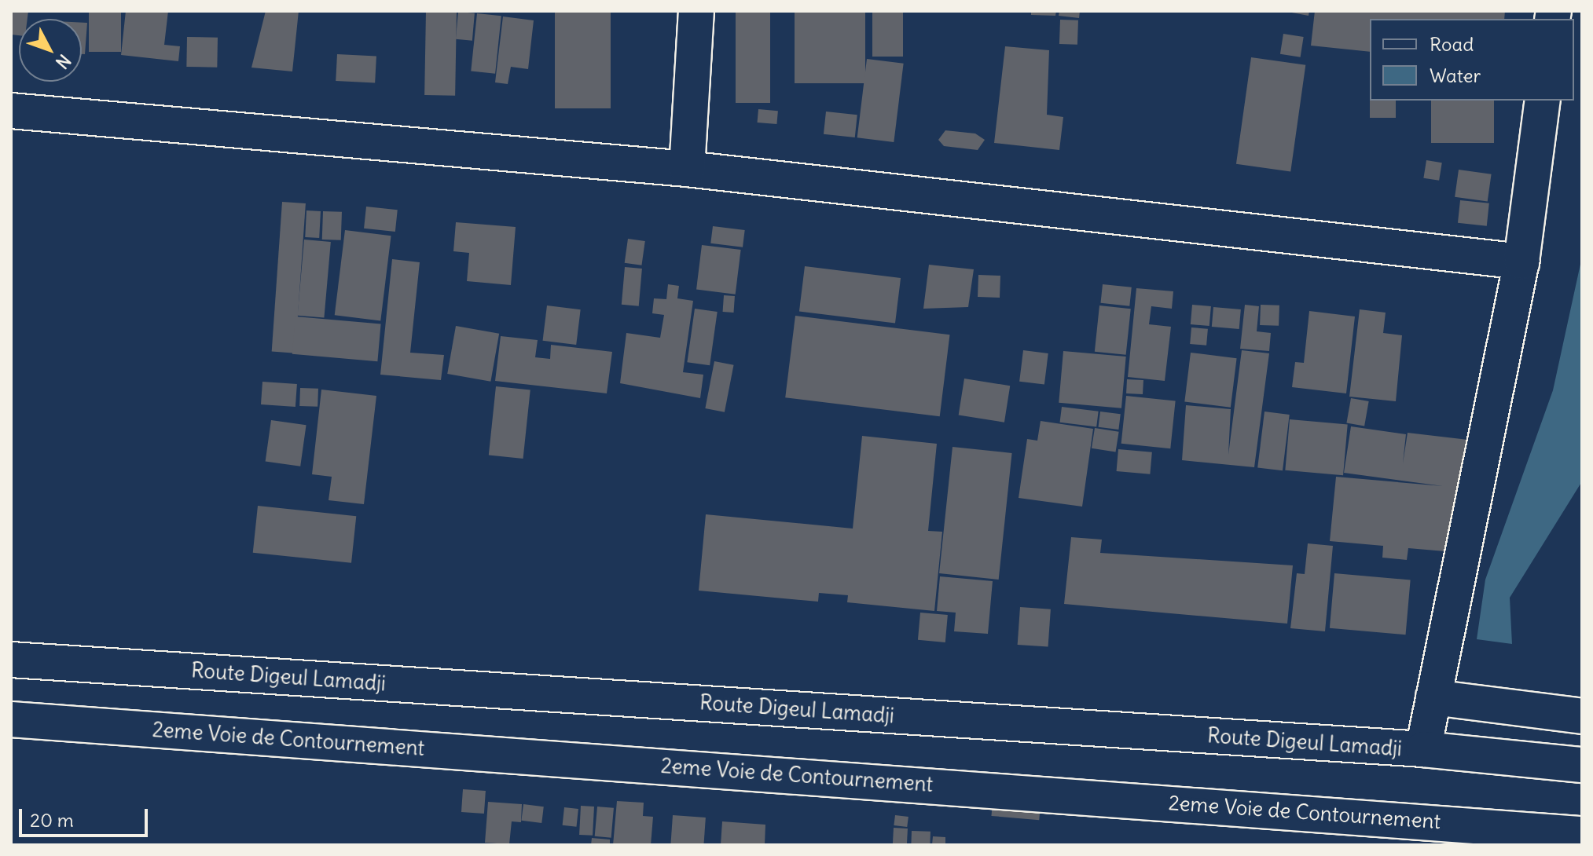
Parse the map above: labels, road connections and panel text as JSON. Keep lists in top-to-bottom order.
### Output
{
  "streets": {
    "main road": ["Route Digeul Lamadji", "2eme Voie de Contournement"]
  },
  "legend": ["Road", "Water"],
  "scale_bar": "20 m",
  "north": "bottom right"
}
